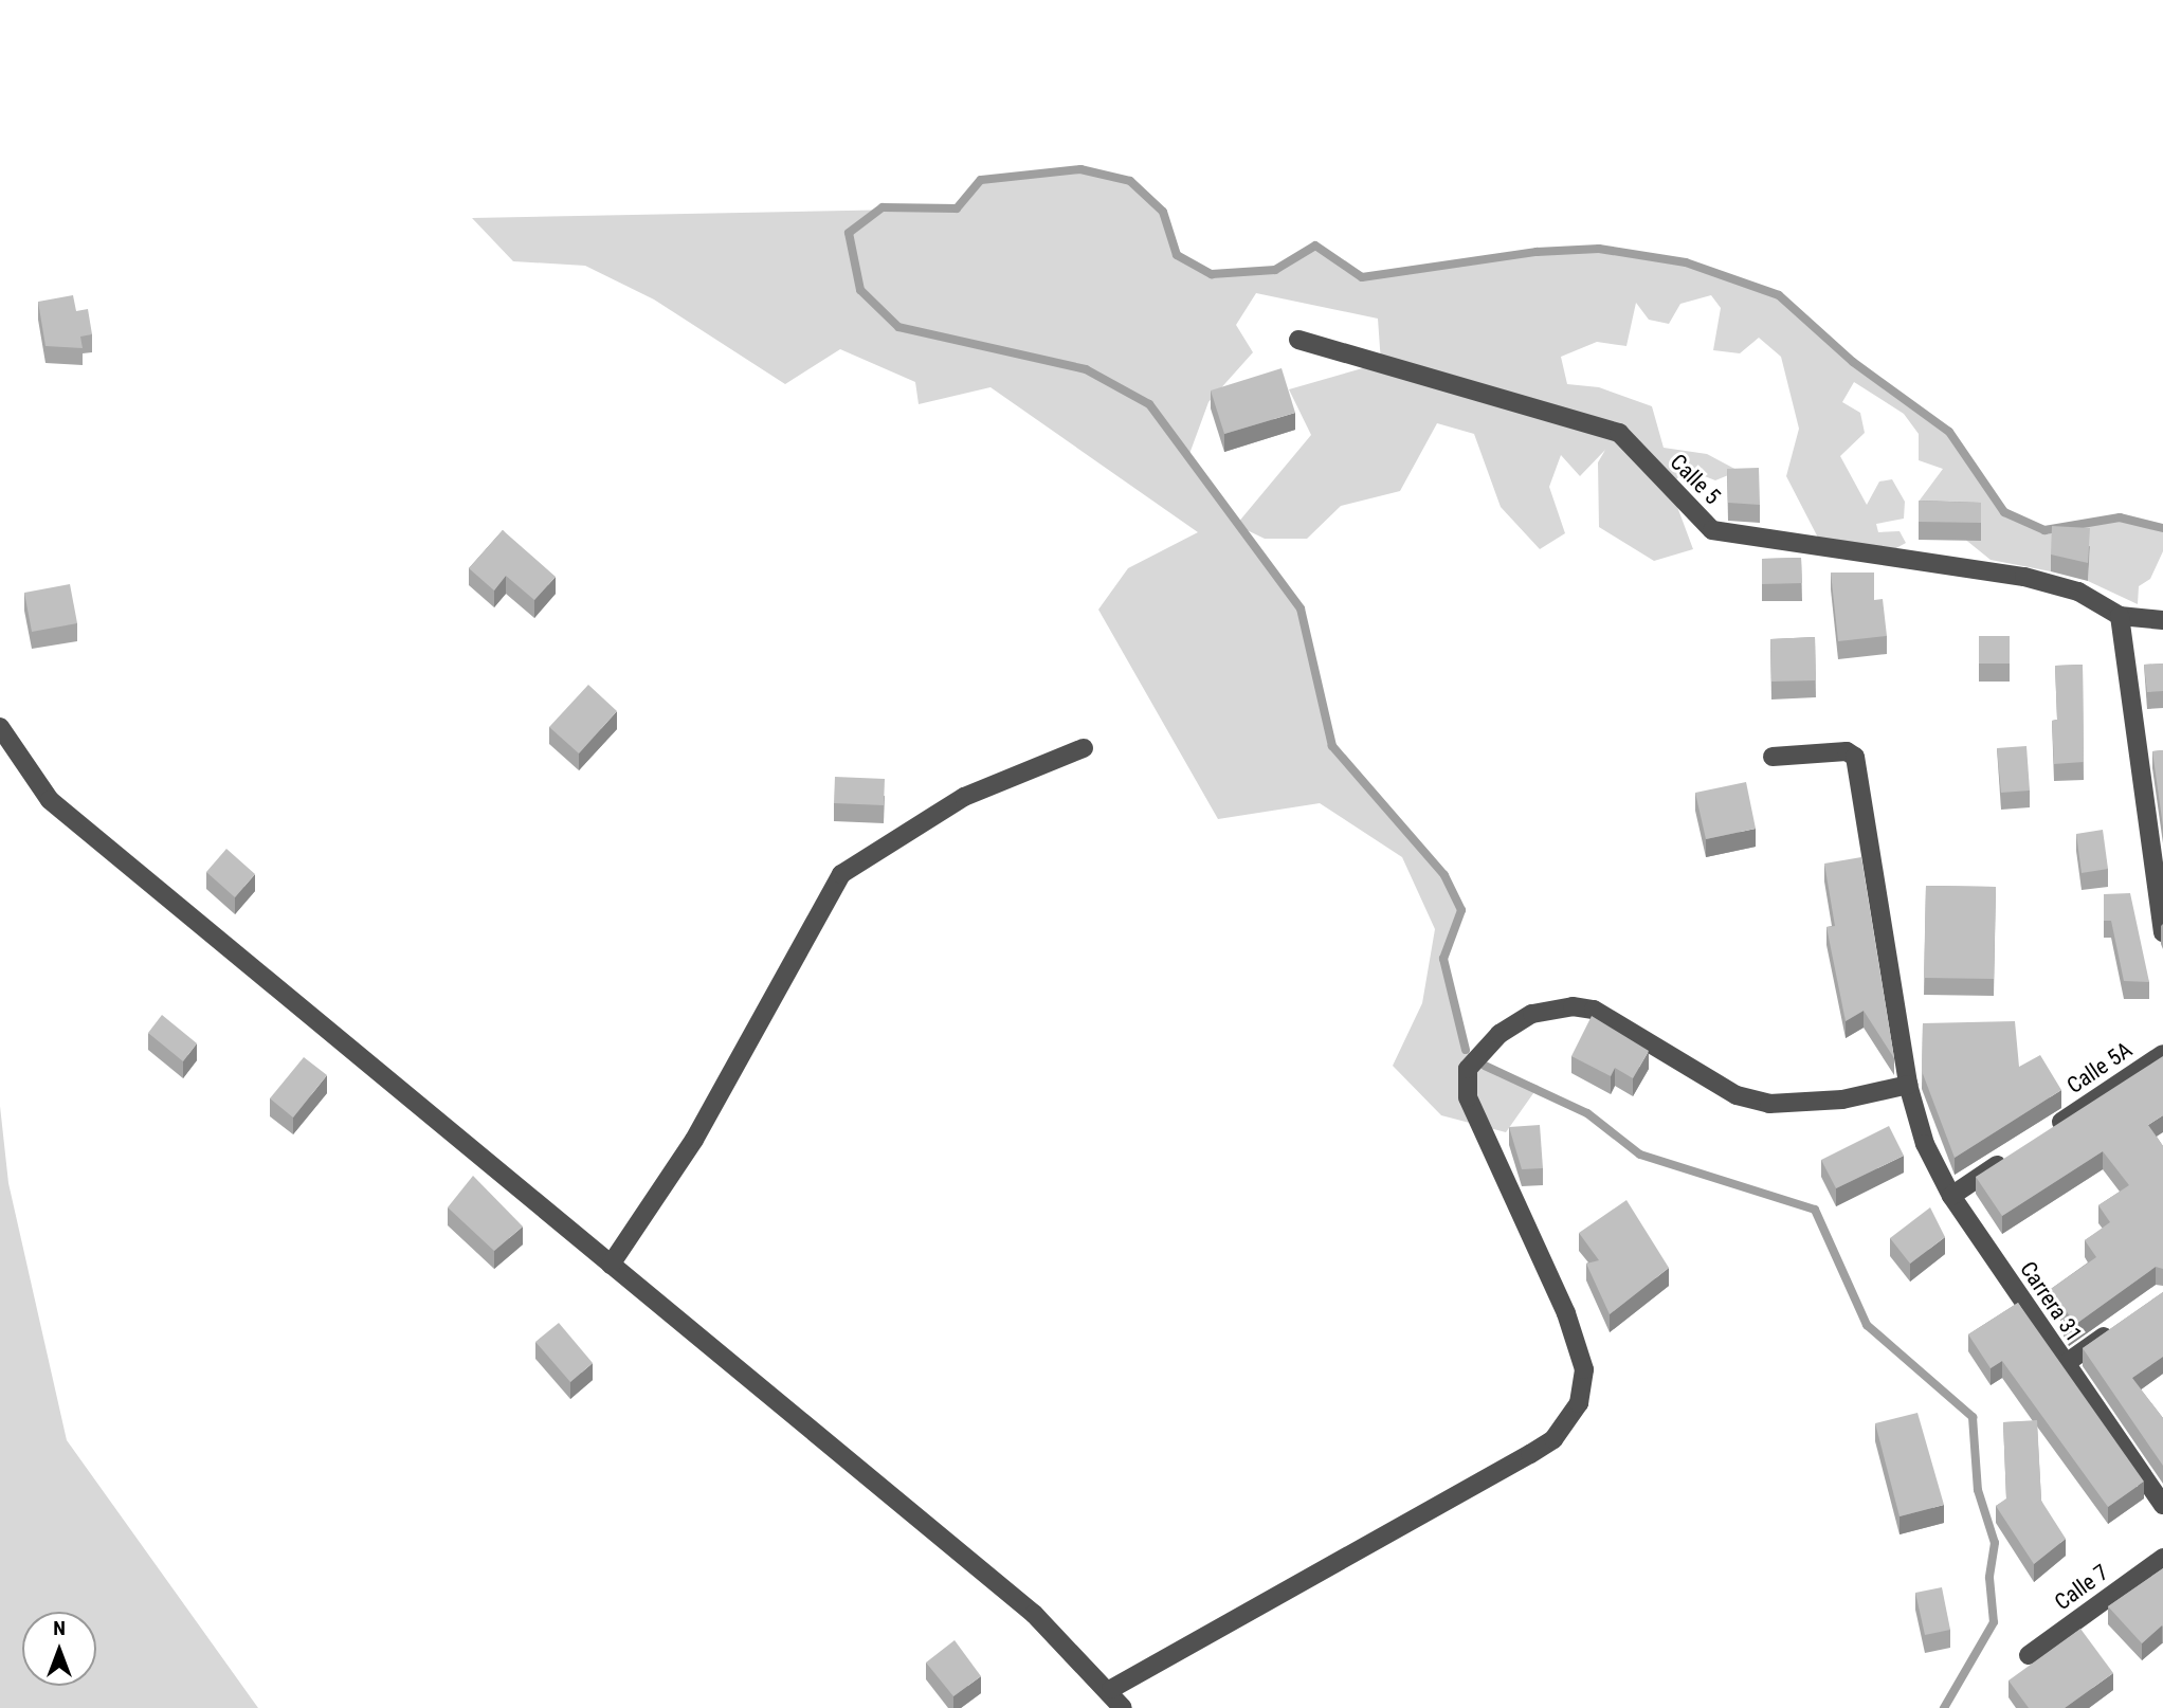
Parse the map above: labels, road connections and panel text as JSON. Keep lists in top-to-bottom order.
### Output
{
  "streets": {
    "street": [
      "Calle 5",
      "Calle 5A",
      "Carrera 31",
      "Calle 7"
    ]
  },
  "north": "top"
}
